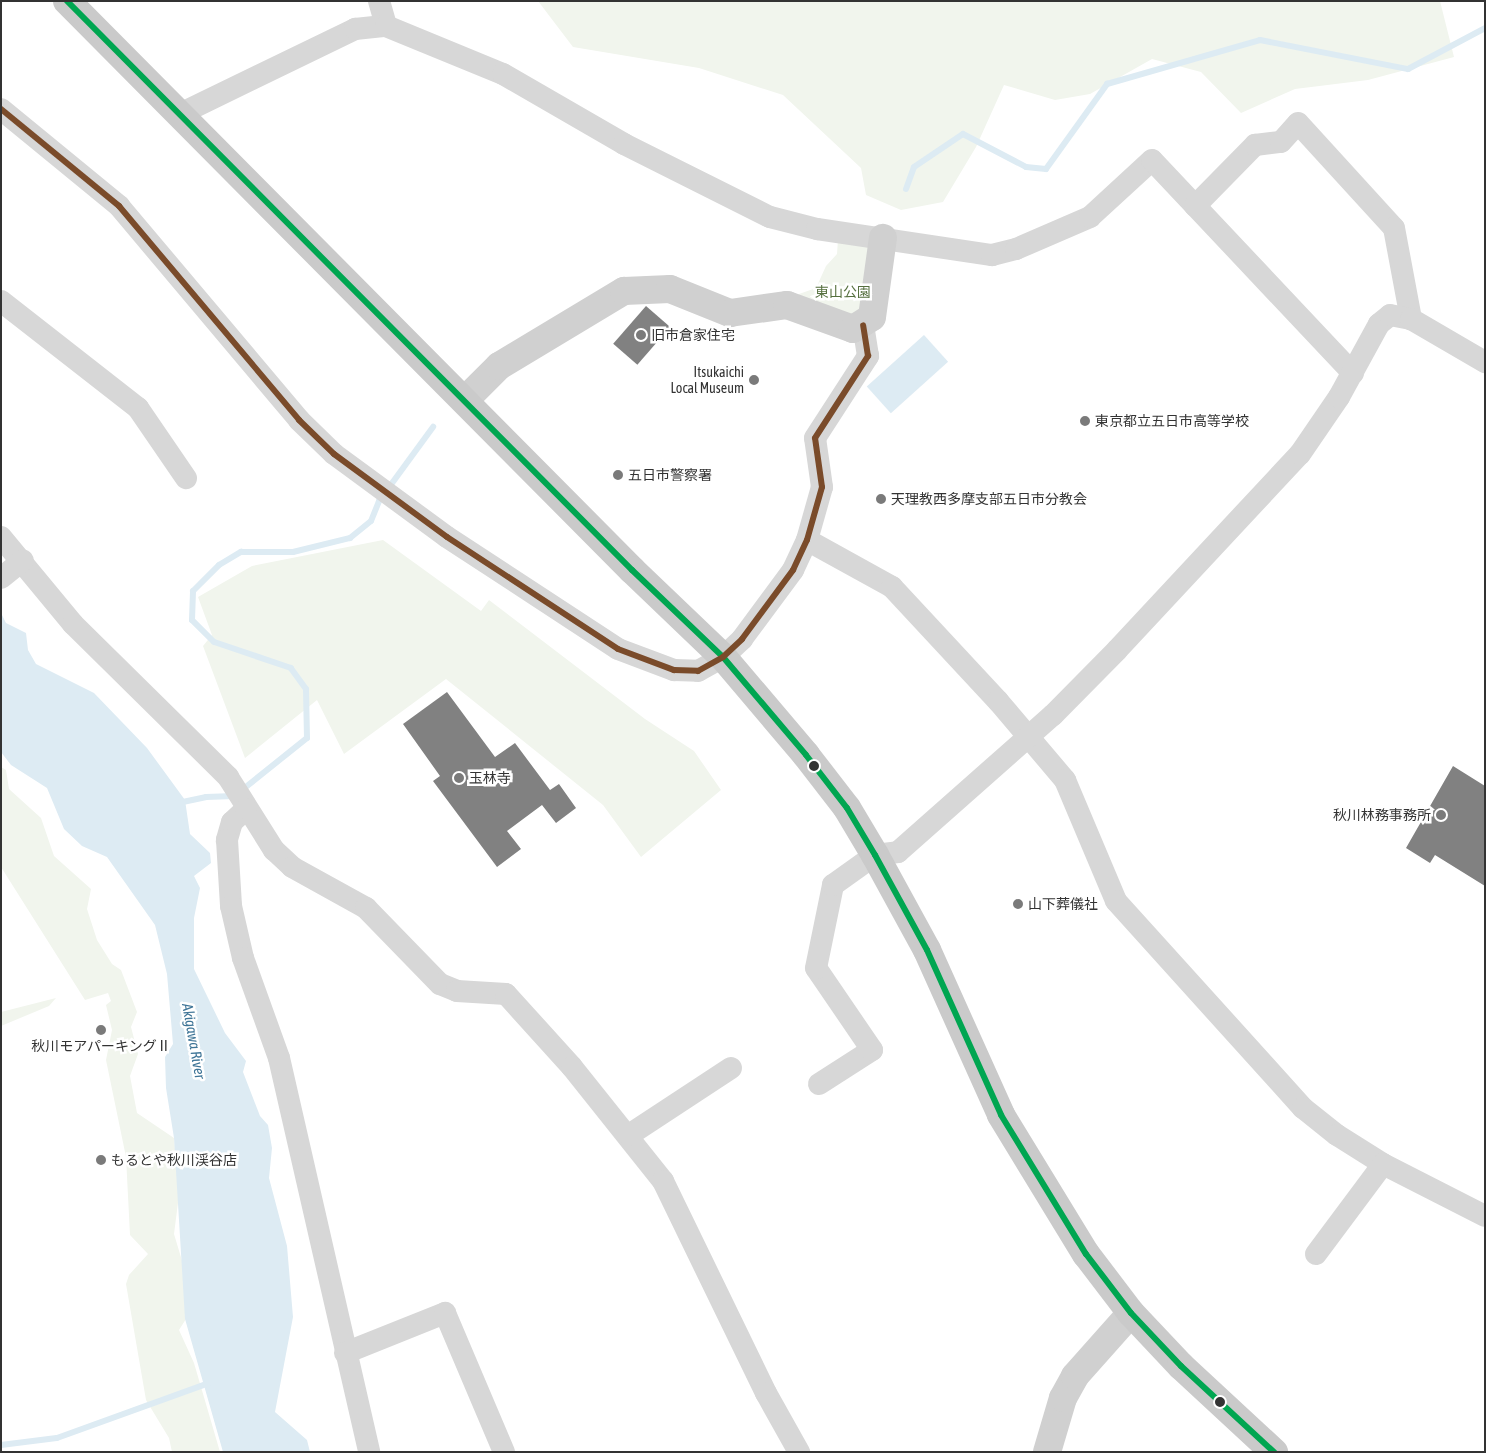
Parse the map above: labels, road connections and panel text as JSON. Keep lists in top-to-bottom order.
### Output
{
  "water": ["Akigawa River"],
  "parks": ["東山公園"],
  "places": [
    "旧市倉家住宅",
    "Itsukaichi Local Museum",
    "東京都立五日市高等学校",
    "五日市警察署",
    "天理教西多摩支部五日市分教会",
    "玉林寺",
    "秋川林務事務所",
    "山下葬儀社",
    "秋川モアパーキングⅡ",
    "もるとや秋川渓谷店"
  ]
}
